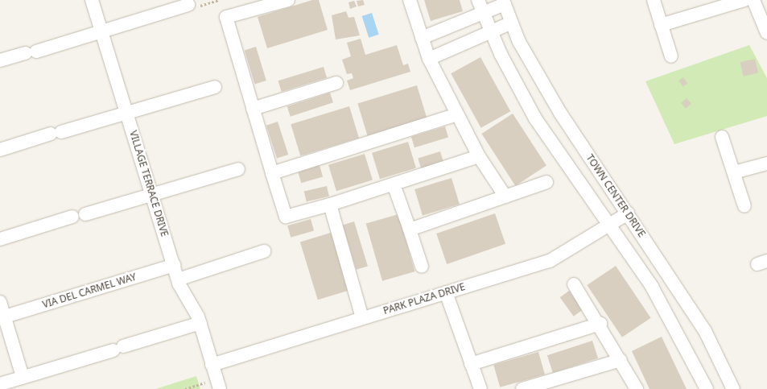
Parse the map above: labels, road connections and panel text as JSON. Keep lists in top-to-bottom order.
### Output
{
  "streets": {
    "street": [
      "VILLAGE TERRACE DRIVE",
      "TOWN CENTER DRIVE",
      "VIA DEL CARMEL WAY",
      "PARK PLAZA DRIVE"
    ]
  },
  "crossings": [
    ["VILLAGE TERRACE DRIVE", "VIA DEL CARMEL WAY"],
    ["VILLAGE TERRACE DRIVE", "PARK PLAZA DRIVE"],
    ["TOWN CENTER DRIVE", "PARK PLAZA DRIVE"]
  ]
}
